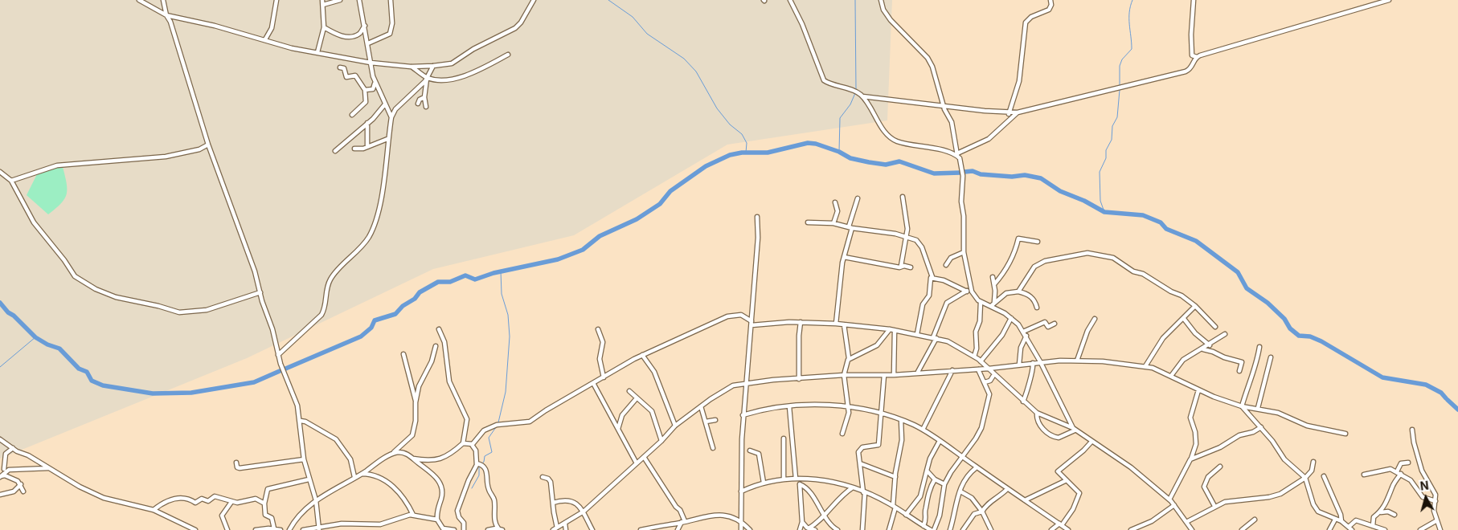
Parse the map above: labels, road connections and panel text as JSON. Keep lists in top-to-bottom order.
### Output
{
  "north": "top"
}
